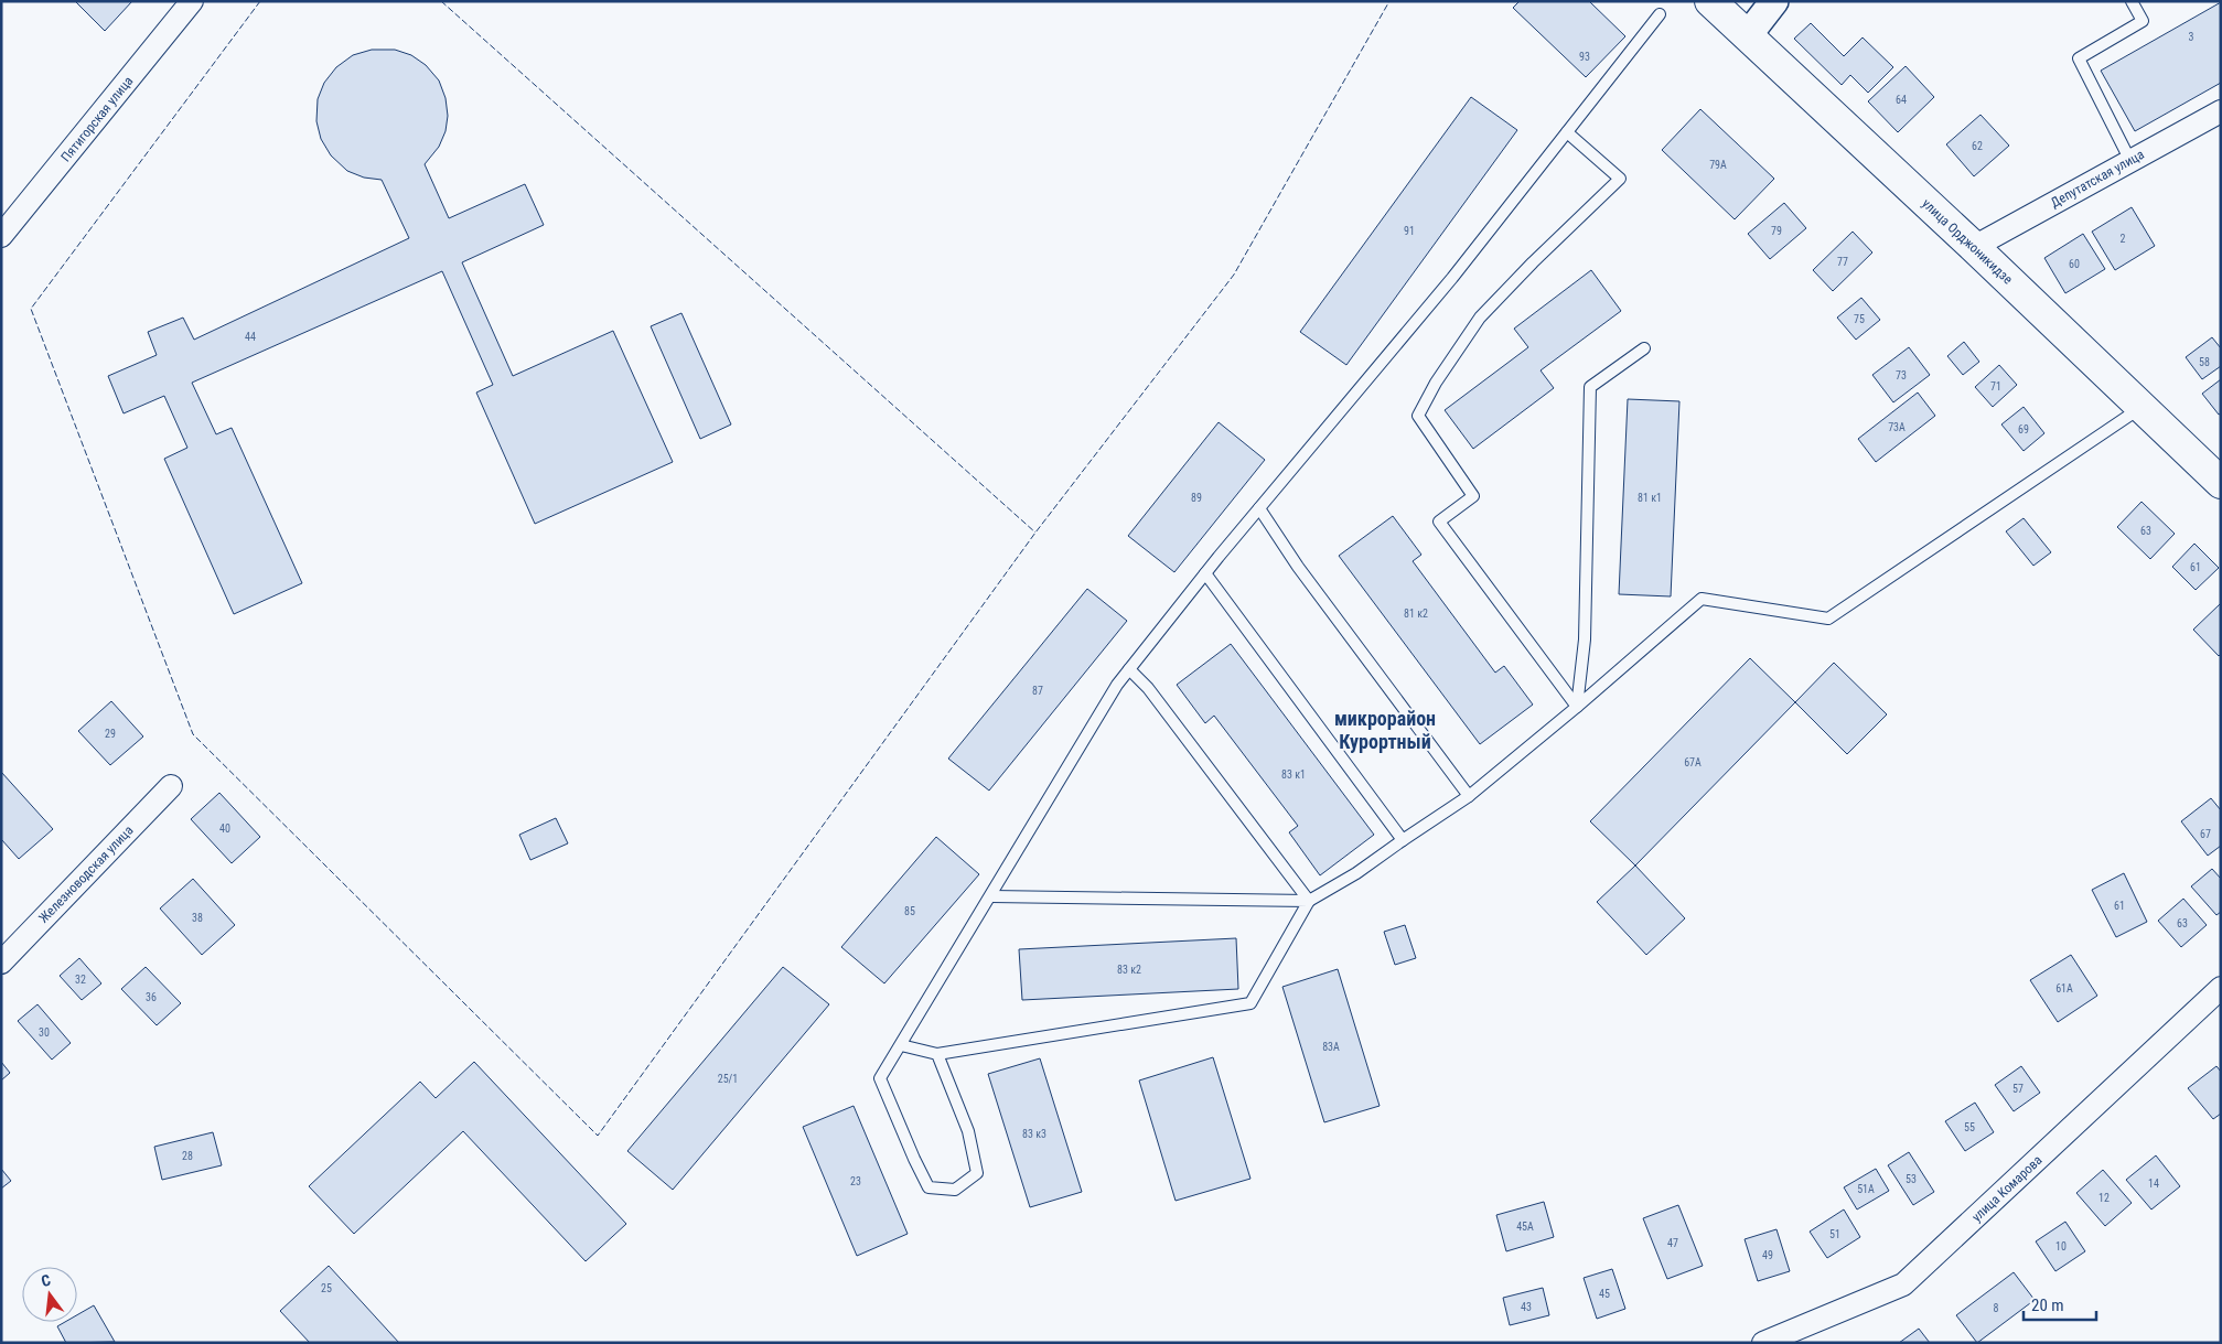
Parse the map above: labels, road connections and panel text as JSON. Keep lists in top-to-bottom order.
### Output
{
  "streets": {
    "main road": ["улица Орджоникидзе"],
    "street": [
      "Пятигорская улица",
      "Депутатская улица",
      "Железноводская улица",
      "улица Комарова"
    ]
  },
  "crossings": [
    ["Депутатская улица", "улица Орджоникидзе"]
  ],
  "districts": ["микрорайон Курортный"],
  "house_numbers": [
    "3",
    "93",
    "64",
    "62",
    "79А",
    "91",
    "79",
    "2",
    "77",
    "60",
    "75",
    "44",
    "58",
    "73",
    "71",
    "73А",
    "69",
    "89",
    "81 к1",
    "63",
    "61",
    "81 к2",
    "87",
    "29",
    "67А",
    "83 к1",
    "40",
    "67",
    "61",
    "85",
    "38",
    "63",
    "83 к2",
    "32",
    "61А",
    "36",
    "30",
    "83А",
    "25/1",
    "57",
    "55",
    "83 к3",
    "28",
    "53",
    "23",
    "14",
    "51А",
    "12",
    "45А",
    "51",
    "47",
    "10",
    "49",
    "25",
    "45",
    "43",
    "8"
  ],
  "scale_bar": "20 m",
  "north": "top"
}
